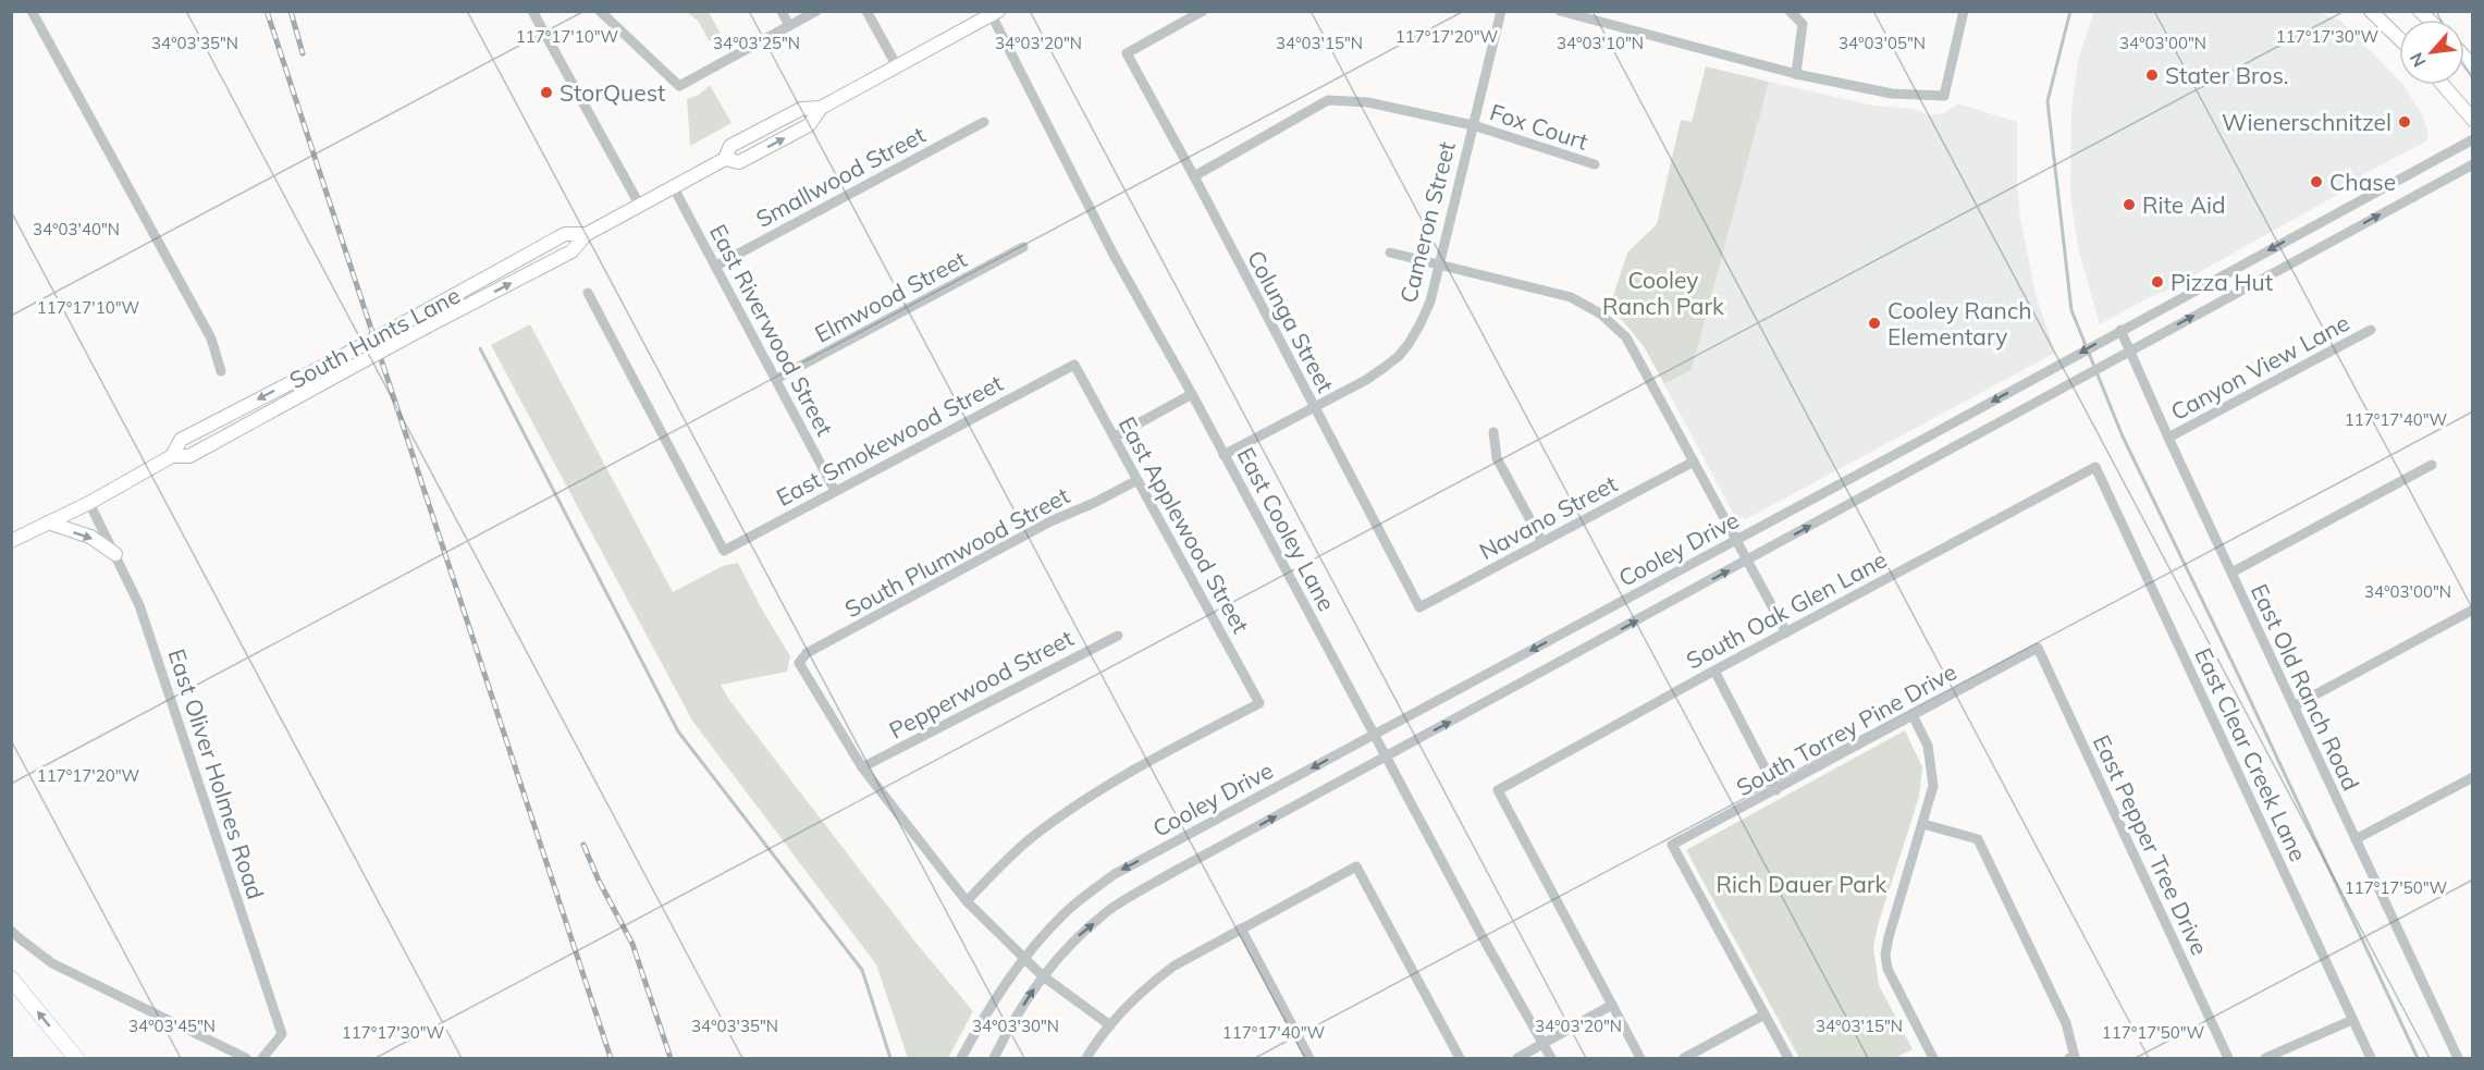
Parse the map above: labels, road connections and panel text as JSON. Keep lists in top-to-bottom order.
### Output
{
  "streets": {
    "main road": ["South Hunts Lane"],
    "street": [
      "Fox Court",
      "Smallwood Street",
      "Cameron Street",
      "Elmwood Street",
      "Colunga Street",
      "East Riverwood Street",
      "Canyon View Lane",
      "East Smokewood Street",
      "Navano Street",
      "East Applewood Street",
      "East Cooley Lane",
      "Cooley Drive",
      "South Plumwood Street",
      "South Oak Glen Lane",
      "Pepperwood Street",
      "East Old Ranch Road",
      "South Torrey Pine Drive",
      "East Clear Creek Lane",
      "East Oliver Holmes Road",
      "East Pepper Tree Drive"
    ]
  },
  "crossings": [
    ["Fox Court", "Cameron Street"],
    ["Fox Court", "Colunga Street"],
    ["Smallwood Street", "East Riverwood Street"],
    ["Cameron Street", "Colunga Street"],
    ["Cameron Street", "East Cooley Lane"],
    ["Elmwood Street", "East Riverwood Street"],
    ["Colunga Street", "Navano Street"],
    ["East Riverwood Street", "South Hunts Lane"],
    ["East Riverwood Street", "East Smokewood Street"],
    ["South Hunts Lane", "East Cooley Lane"],
    ["South Hunts Lane", "East Oliver Holmes Road"],
    ["Canyon View Lane", "East Old Ranch Road"],
    ["East Smokewood Street", "East Applewood Street"],
    ["East Applewood Street", "South Plumwood Street"],
    ["East Cooley Lane", "Cooley Drive"],
    ["Cooley Drive", "East Old Ranch Road"],
    ["South Plumwood Street", "Pepperwood Street"],
    ["South Oak Glen Lane", "East Clear Creek Lane"],
    ["South Torrey Pine Drive", "East Pepper Tree Drive"]
  ],
  "parks": ["Cooley Ranch Park", "Rich Dauer Park"],
  "places": [
    "Stater Bros.",
    "StorQuest",
    "Wienerschnitzel",
    "Chase",
    "Rite Aid",
    "Pizza Hut",
    "Cooley Ranch Elementary"
  ],
  "north": "bottom left",
  "coordinates": [
    "117°17'10\"W",
    "117°17'30\"W",
    "117°17'20\"W",
    "34°03'35\"N",
    "34°03'25\"N",
    "34°03'20\"N",
    "34°03'15\"N",
    "34°03'10\"N",
    "34°03'00\"N",
    "34°03'05\"N",
    "34°03'40\"N",
    "117°17'40\"W",
    "117°17'50\"W",
    "34°03'45\"N",
    "34°03'30\"N"
  ]
}
